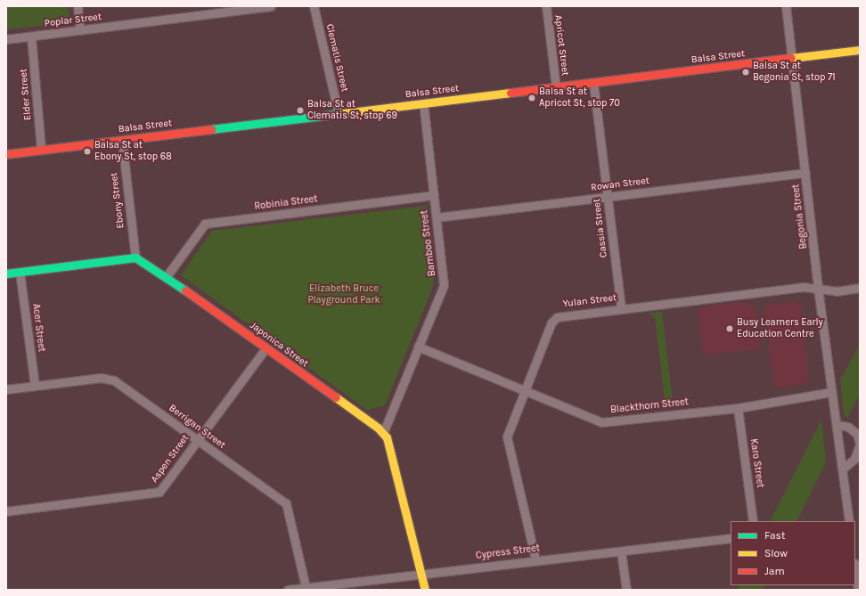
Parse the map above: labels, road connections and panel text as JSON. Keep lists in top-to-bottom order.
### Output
{
  "streets": {
    "street": [
      "Poplar Street",
      "Apricot Street",
      "Balsa Street",
      "Clematis Street",
      "Elder Street",
      "Rowan Street",
      "Ebony Street",
      "Robinia Street",
      "Begonia Street",
      "Cassia Street",
      "Bamboo Street",
      "Yulan Street",
      "Acer Street",
      "Japonica Street",
      "Blackthorn Street",
      "Berrigan Street",
      "Aspen Street",
      "Karo Street",
      "Cypress Street"
    ]
  },
  "crossings": [
    ["Poplar Street", "Elder Street"],
    ["Apricot Street", "Balsa Street"],
    ["Balsa Street", "Clematis Street"],
    ["Balsa Street", "Elder Street"],
    ["Balsa Street", "Ebony Street"],
    ["Balsa Street", "Begonia Street"],
    ["Balsa Street", "Cassia Street"],
    ["Balsa Street", "Bamboo Street"],
    ["Rowan Street", "Begonia Street"],
    ["Rowan Street", "Cassia Street"],
    ["Rowan Street", "Bamboo Street"],
    ["Ebony Street", "Japonica Street"],
    ["Robinia Street", "Bamboo Street"],
    ["Robinia Street", "Japonica Street"],
    ["Begonia Street", "Yulan Street"],
    ["Begonia Street", "Blackthorn Street"],
    ["Cassia Street", "Yulan Street"],
    ["Bamboo Street", "Japonica Street"],
    ["Bamboo Street", "Blackthorn Street"],
    ["Yulan Street", "Blackthorn Street"],
    ["Yulan Street", "Cypress Street"],
    ["Acer Street", "Berrigan Street"],
    ["Japonica Street", "Aspen Street"],
    ["Blackthorn Street", "Karo Street"],
    ["Berrigan Street", "Aspen Street"],
    ["Berrigan Street", "Cypress Street"]
  ],
  "parks": ["Elizabeth Bruce Playground Park"],
  "places": [
    "Balsa St at Begonia St, stop 71",
    "Balsa St at Apricot St, stop 70",
    "Balsa St at Clematis St, stop 69",
    "Balsa St at Ebony St, stop 68",
    "Busy Learners Early Education Centre"
  ],
  "legend": ["Fast", "Slow", "Jam"]
}
